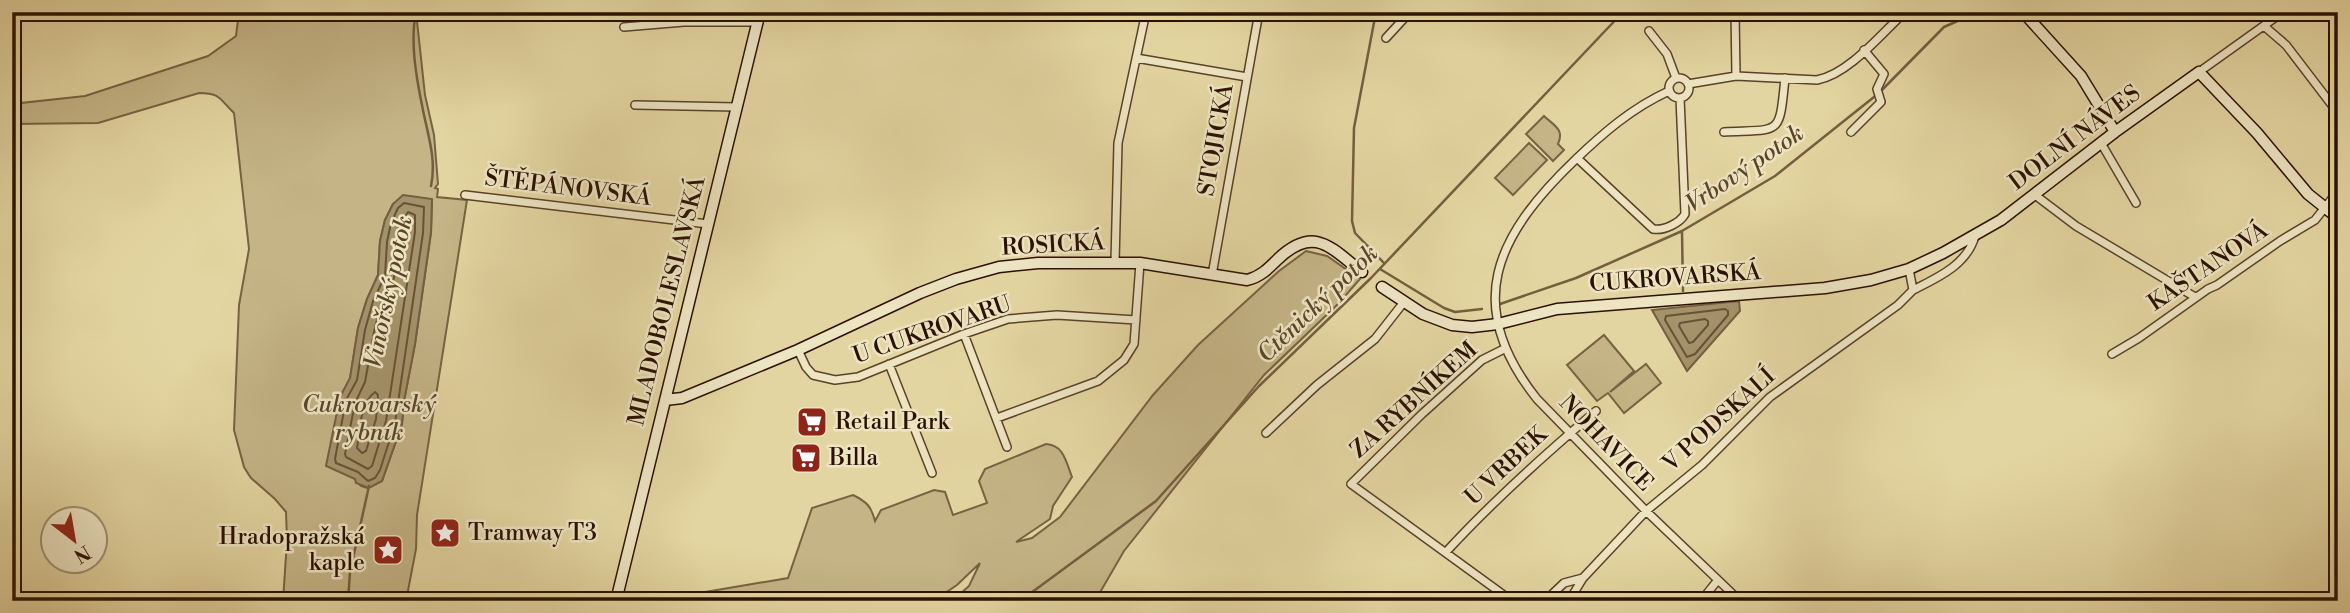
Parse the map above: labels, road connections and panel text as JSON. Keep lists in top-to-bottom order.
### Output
{
  "streets": {
    "street": [
      "DOLNÍ NÁVES",
      "STOJICKÁ",
      "ŠTĚPÁNOVSKÁ",
      "ROSICKÁ",
      "KAŠTANOVÁ",
      "CUKROVARSKÁ",
      "MLADOBOLESLAVSKÁ",
      "U CUKROVARU",
      "ZA RYBNÍKEM",
      "V PODSKALÍ",
      "NOHAVICE",
      "U VRBEK"
    ]
  },
  "crossings": [
    ["DOLNÍ NÁVES", "CUKROVARSKÁ"],
    ["DOLNÍ NÁVES", "V PODSKALÍ"],
    ["STOJICKÁ", "ROSICKÁ"],
    ["ŠTĚPÁNOVSKÁ", "MLADOBOLESLAVSKÁ"],
    ["ROSICKÁ", "MLADOBOLESLAVSKÁ"],
    ["ROSICKÁ", "U CUKROVARU"],
    ["CUKROVARSKÁ", "V PODSKALÍ"],
    ["CUKROVARSKÁ", "NOHAVICE"],
    ["ZA RYBNÍKEM", "NOHAVICE"],
    ["ZA RYBNÍKEM", "U VRBEK"],
    ["V PODSKALÍ", "NOHAVICE"],
    ["NOHAVICE", "U VRBEK"]
  ],
  "water": [
    "Vrbový potok",
    "Vinořský potok",
    "Ctěnický potok",
    "Cukrovarský rybník"
  ],
  "places": {
    "supermarket": ["Retail Park", "Billa"],
    "place": ["Tramway T3", "Hradopražská kaple"]
  },
  "north": "bottom right"
}
